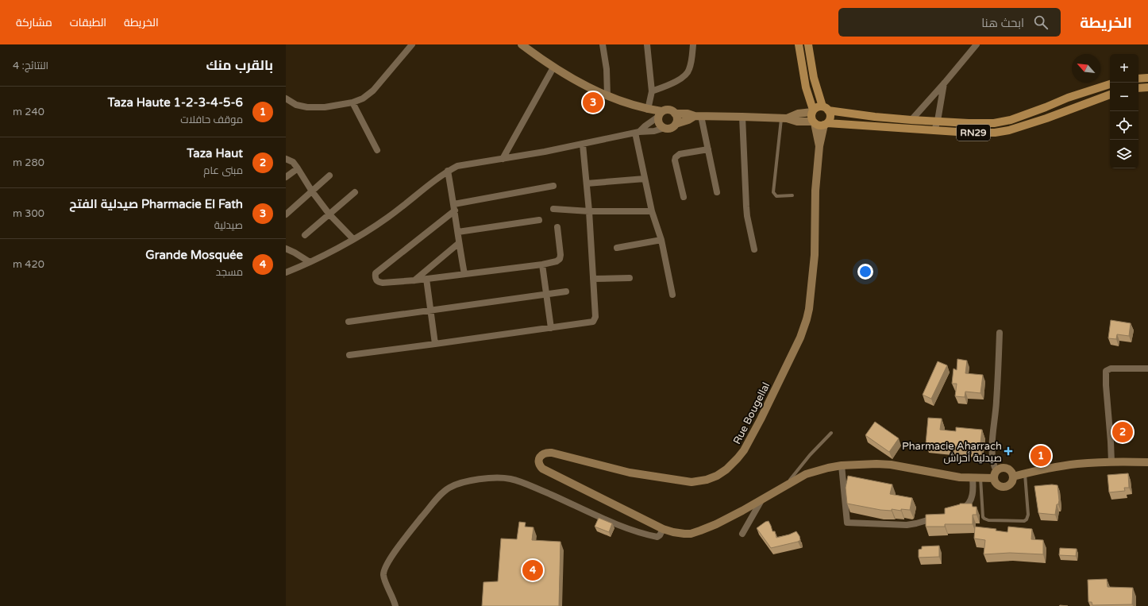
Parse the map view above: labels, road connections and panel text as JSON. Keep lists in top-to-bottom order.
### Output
{
  "streets": {
    "main road": ["RN29"],
    "street": ["Rue Bougellal"]
  },
  "crossings": [
    ["RN29", "Rue Bougellal"]
  ],
  "places": {
    "health": ["Pharmacie Aharrach صيدلية أحراش"]
  },
  "north": "top left",
  "page": {
    "header": "الخريطة",
    "search": "ابحث هنا",
    "nav": ["الخريطة", "الطبقات", "مشاركة"],
    "heading": ["بالقرب منك", "النتائج: 4"],
    "map_buttons": ["+", "−"],
    "list": [
      {
        "mark": "1",
        "name": "1-2-3-4-5-6 Taza Haute",
        "note": "موقف حافلات",
        "value": "240 m"
      },
      {
        "mark": "2",
        "name": "Taza Haut",
        "note": "مبنى عام",
        "value": "280 m"
      },
      {
        "mark": "3",
        "name": "Pharmacie El Fath صيدلية الفتح",
        "note": "صيدلية",
        "value": "300 m"
      },
      {
        "mark": "4",
        "name": "Grande Mosquée",
        "note": "مسجد",
        "value": "420 m"
      }
    ],
    "pins": [
      "3",
      "2",
      "1",
      "4"
    ]
  }
}
